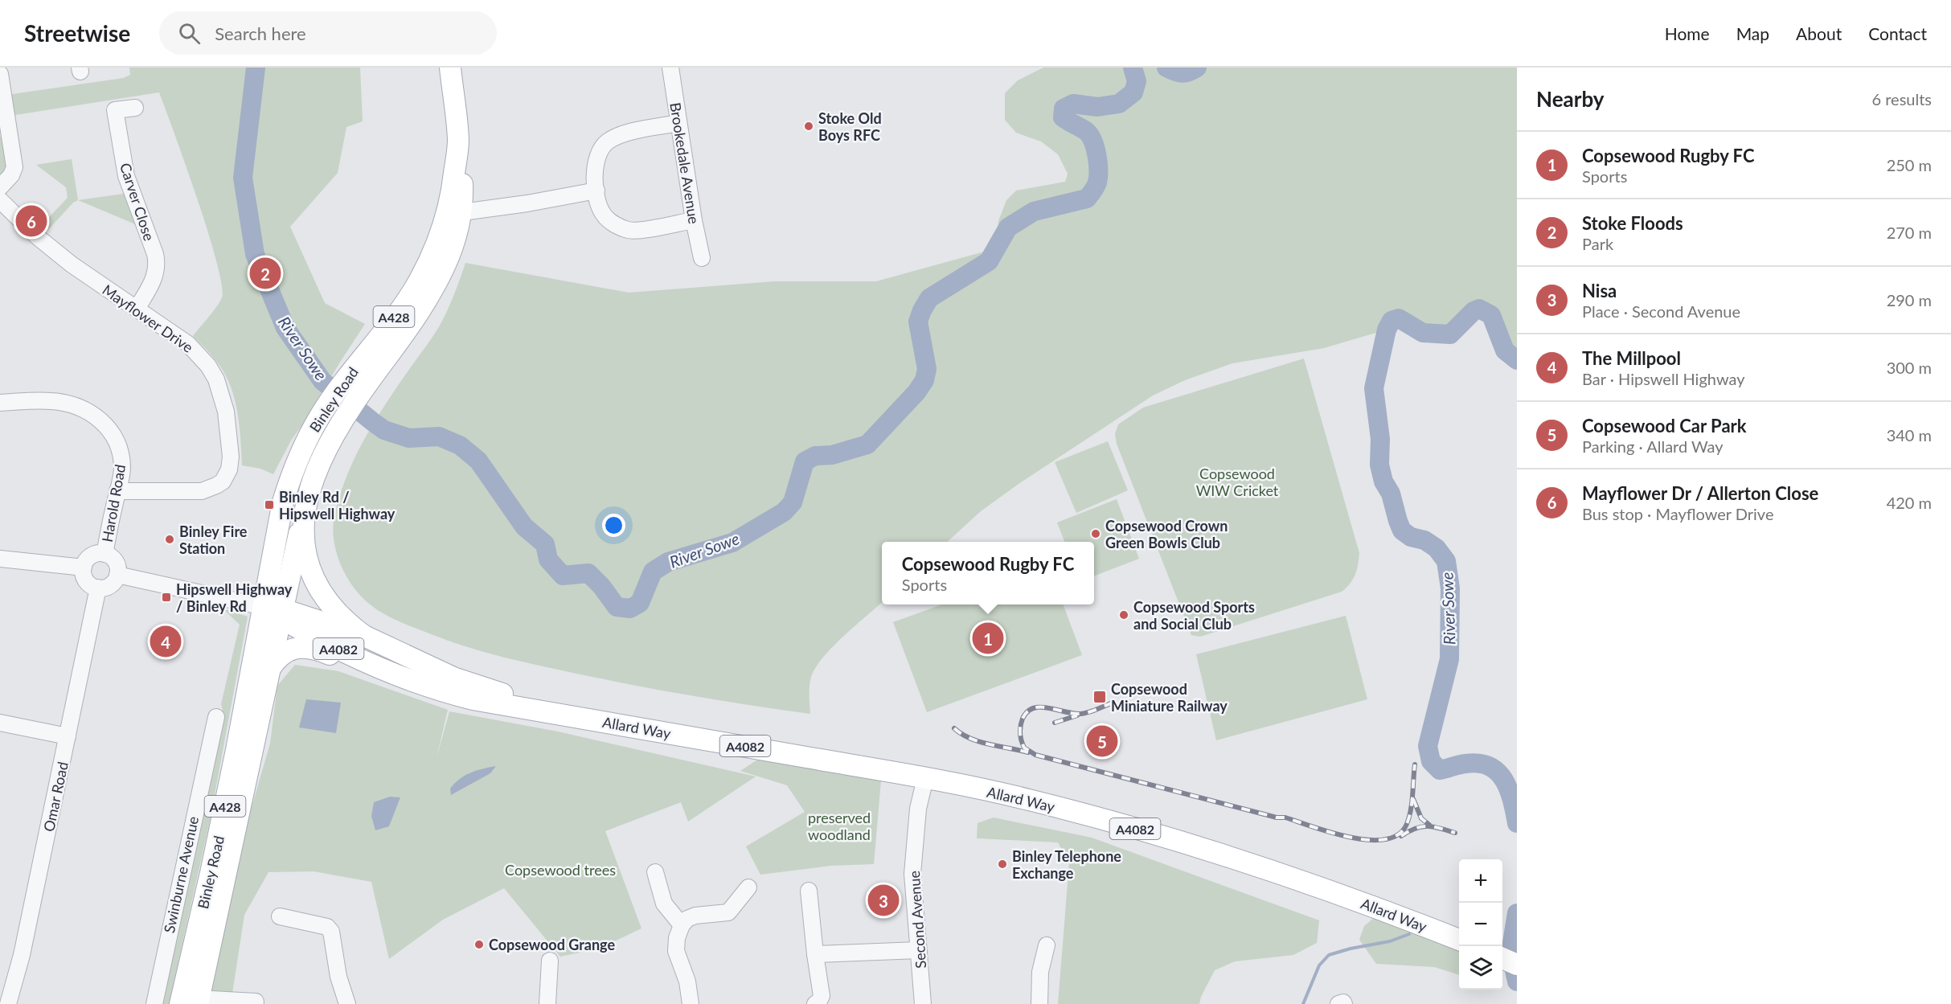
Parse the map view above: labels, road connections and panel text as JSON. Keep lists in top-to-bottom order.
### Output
{
  "streets": {
    "main road": [
      "A428",
      "Binley Road",
      "A4082",
      "Allard Way"
    ],
    "street": [
      "Brookedale Avenue",
      "Carver Close",
      "Mayflower Drive",
      "Harold Road",
      "Omar Road",
      "Swinburne Avenue",
      "Second Avenue"
    ]
  },
  "crossings": [
    ["Carver Close", "Mayflower Drive"],
    ["A428", "Binley Road"],
    ["Mayflower Drive", "Harold Road"],
    ["Binley Road", "Allard Way"],
    ["Harold Road", "Omar Road"],
    ["Allard Way", "Second Avenue"]
  ],
  "water": ["River Sowe"],
  "parks": ["Copsewood WIW Cricket", "preserved woodland", "Copsewood trees"],
  "places": {
    "other": [
      "Stoke Old Boys RFC",
      "Copsewood Crown Green Bowls Club",
      "Binley Fire Station",
      "Copsewood Sports and Social Club",
      "Binley Telephone Exchange",
      "Copsewood Grange"
    ],
    "transit": ["Binley Rd / Hipswell Highway", "Hipswell Highway / Binley Rd", "Copsewood Miniature Railway"]
  },
  "page": {
    "header": "Streetwise",
    "search": "Search here",
    "nav": [
      "Home",
      "Map",
      "About",
      "Contact"
    ],
    "heading": ["Nearby", "6 results"],
    "list": [
      {
        "mark": "1",
        "name": "Copsewood Rugby FC",
        "note": "Sports",
        "value": "250 m"
      },
      {
        "mark": "2",
        "name": "Stoke Floods",
        "note": "Park",
        "value": "270 m"
      },
      {
        "mark": "3",
        "name": "Nisa",
        "note": "Place · Second Avenue",
        "value": "290 m"
      },
      {
        "mark": "4",
        "name": "The Millpool",
        "note": "Bar · Hipswell Highway",
        "value": "300 m"
      },
      {
        "mark": "5",
        "name": "Copsewood Car Park",
        "note": "Parking · Allard Way",
        "value": "340 m"
      },
      {
        "mark": "6",
        "name": "Mayflower Dr / Allerton Close",
        "note": "Bus stop · Mayflower Drive",
        "value": "420 m"
      }
    ],
    "pins": [
      "6",
      "2",
      "1",
      "4",
      "5",
      "3"
    ],
    "popup": ["Copsewood Rugby FC", "Sports"],
    "map_buttons": ["+", "−"]
  }
}
